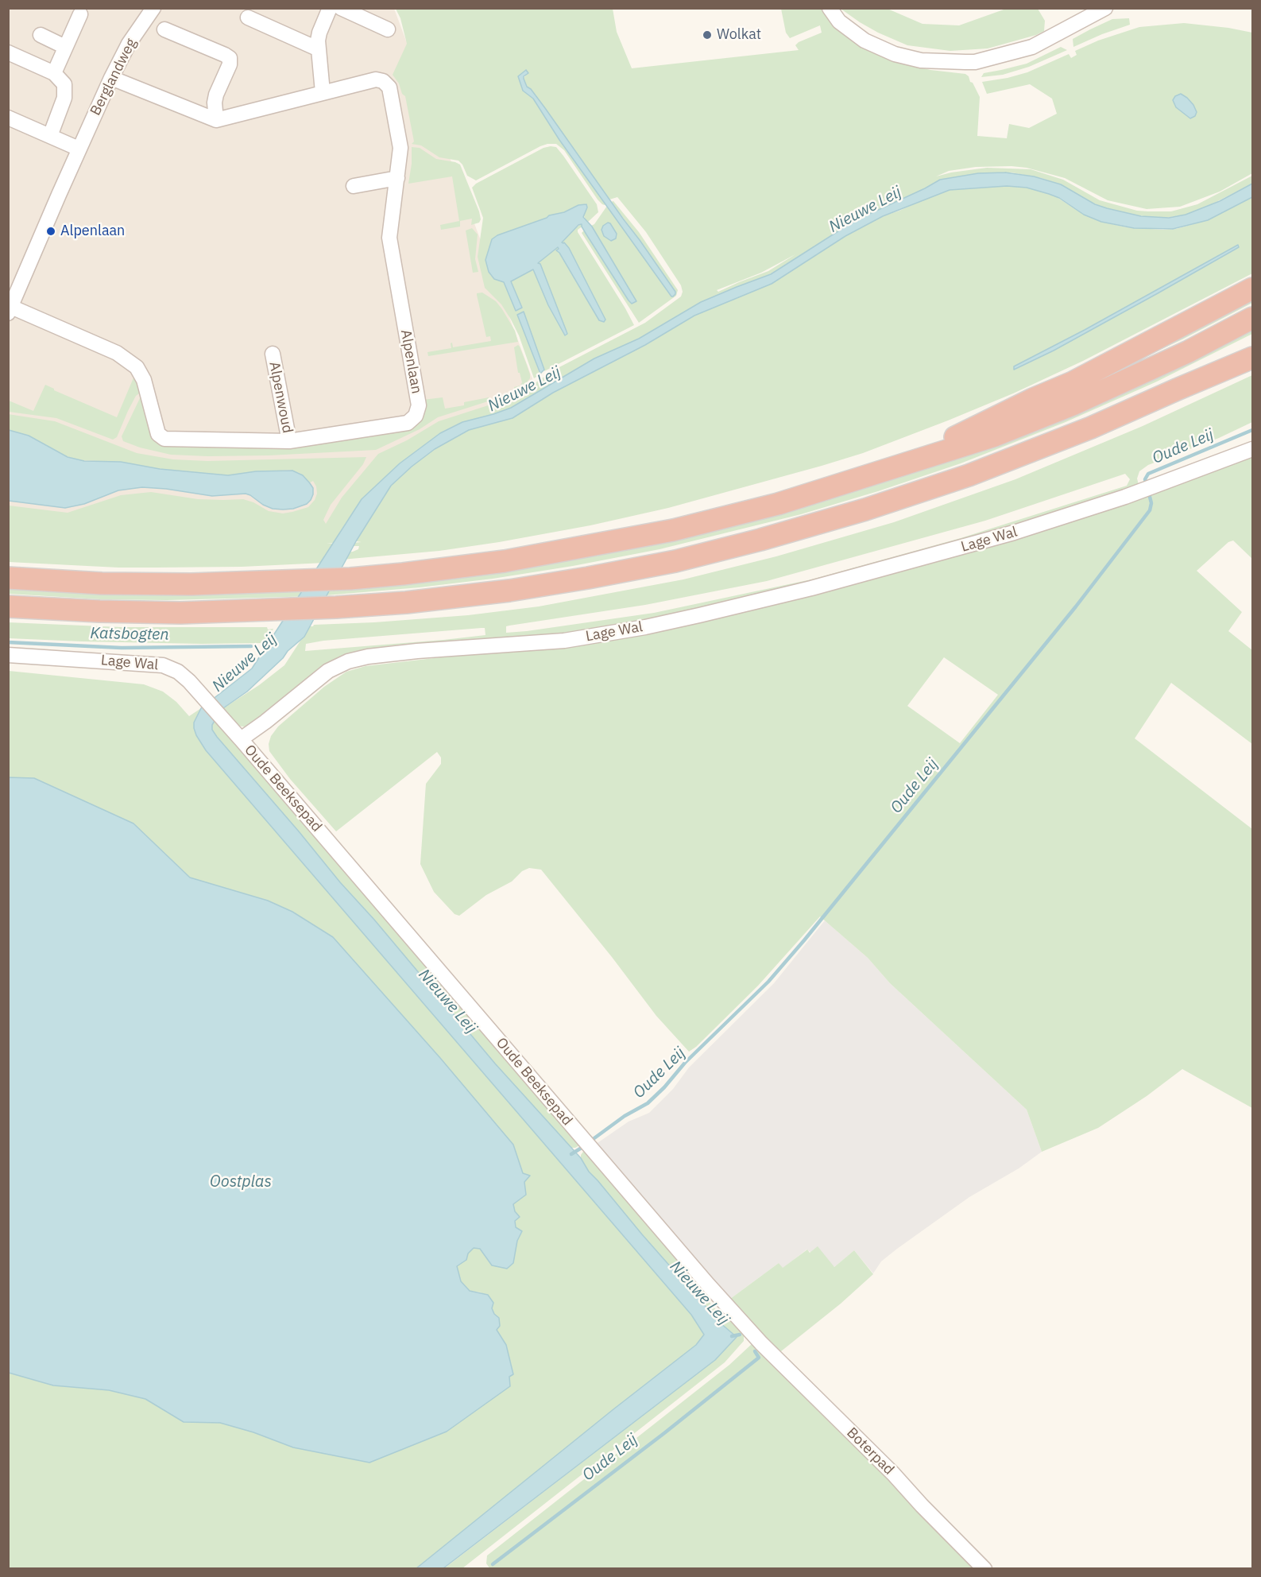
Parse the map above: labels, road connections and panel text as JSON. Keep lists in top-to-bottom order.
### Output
{
  "streets": {
    "street": [
      "Berglandweg",
      "Alpenlaan",
      "Alpenwoud",
      "Lage Wal",
      "Oude Beeksepad",
      "Boterpad"
    ]
  },
  "crossings": [
    ["Berglandweg", "Alpenlaan"],
    ["Alpenlaan", "Alpenwoud"],
    ["Lage Wal", "Oude Beeksepad"],
    ["Oude Beeksepad", "Boterpad"]
  ],
  "water": [
    "Nieuwe Leij",
    "Oude Leij",
    "Katsbogten",
    "Oostplas"
  ],
  "places": ["Wolkat", "Alpenlaan"]
}
